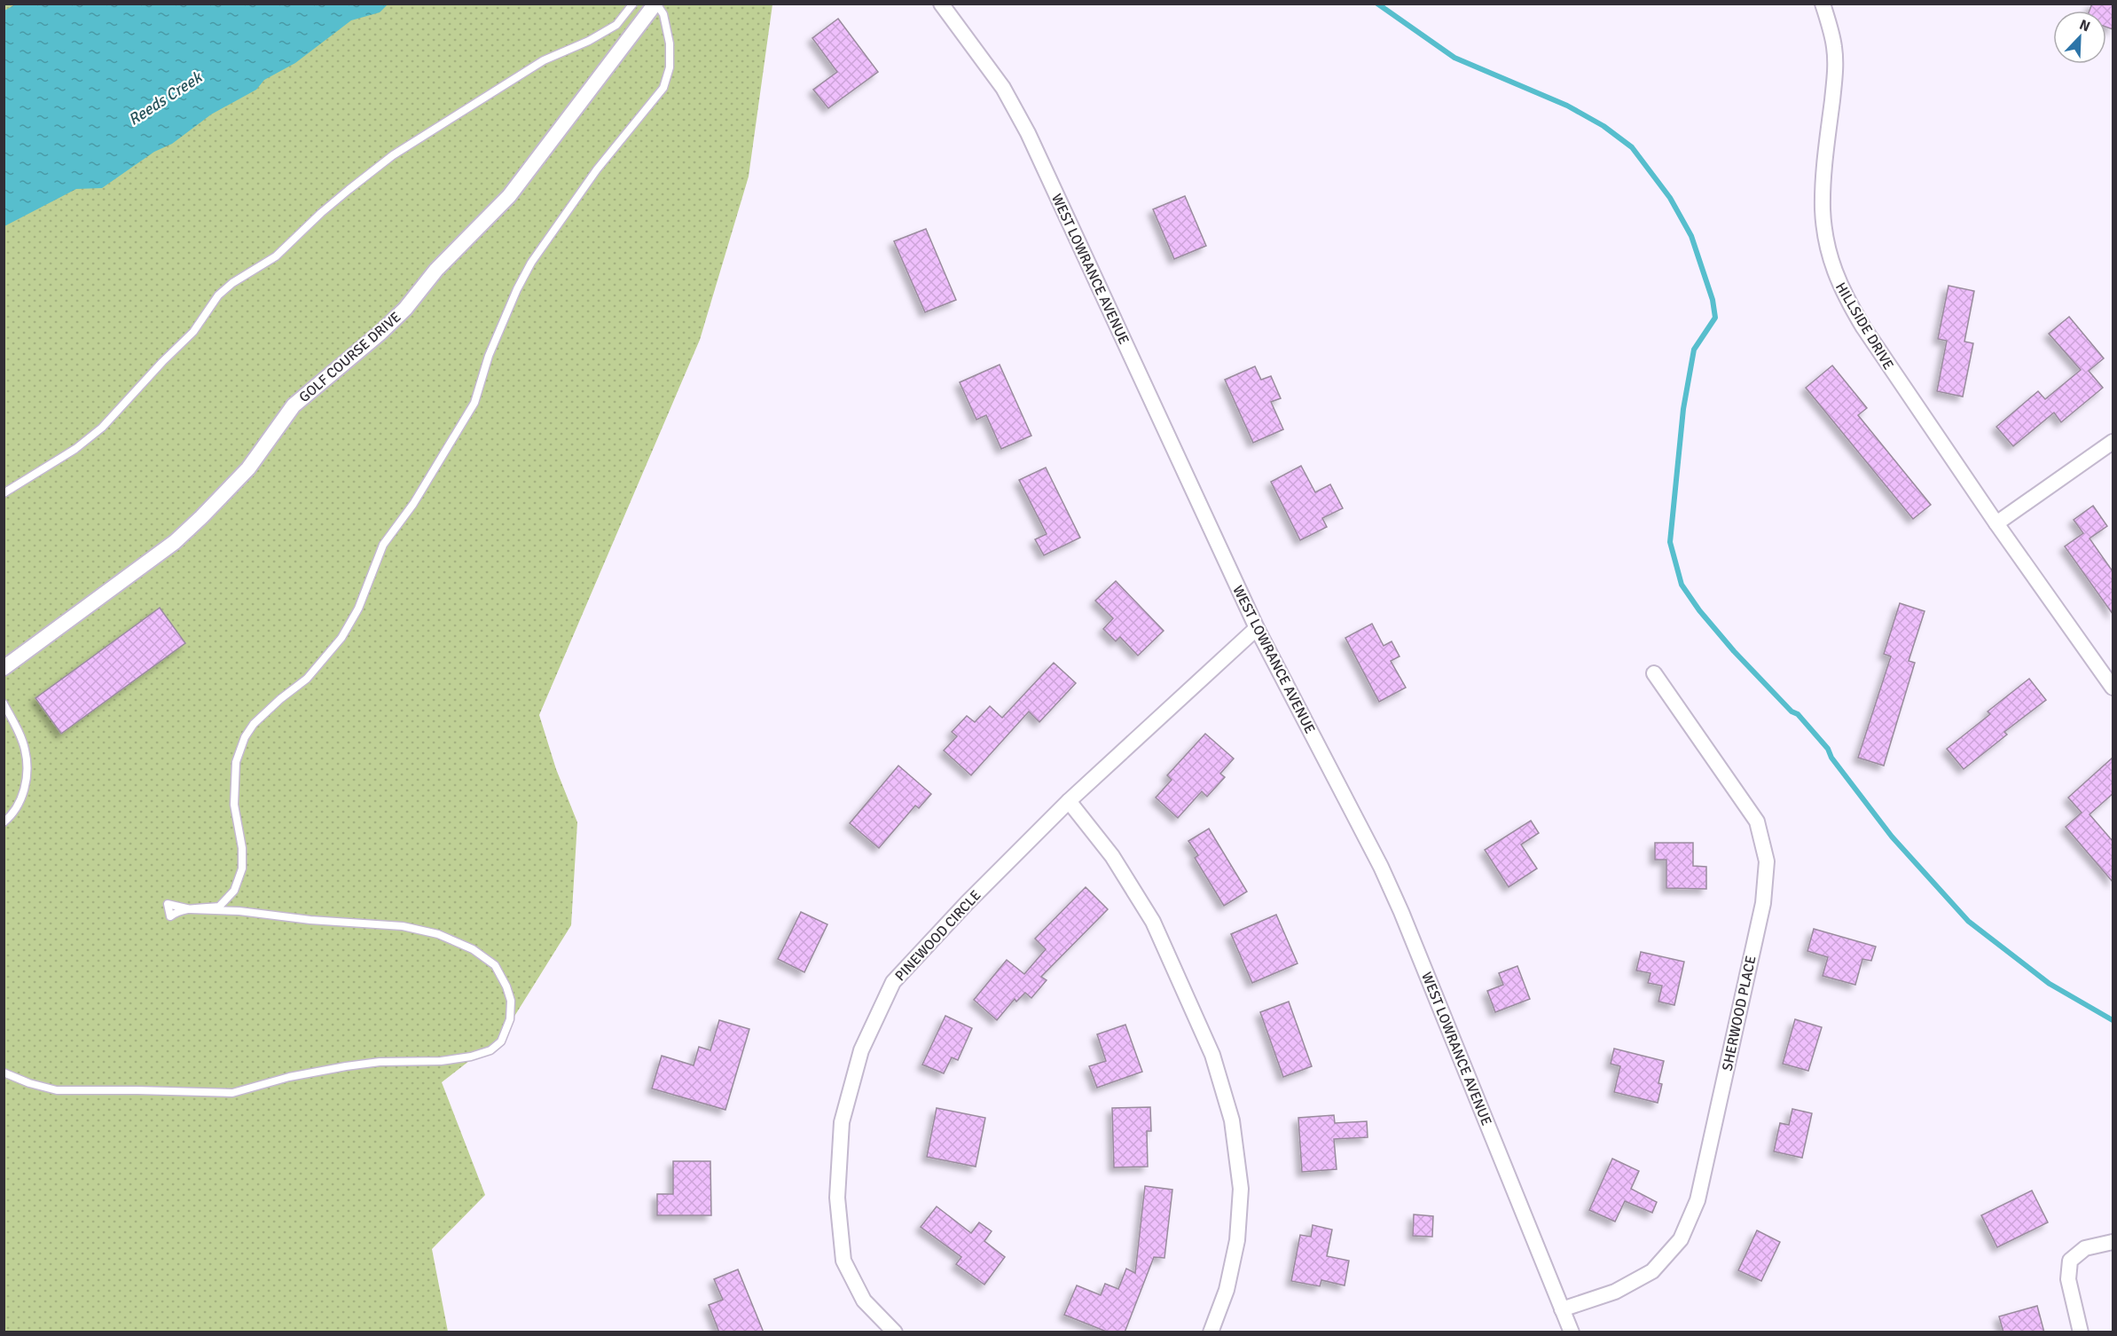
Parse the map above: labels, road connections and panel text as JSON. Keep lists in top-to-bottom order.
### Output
{
  "streets": {
    "street": [
      "WEST LOWRANCE AVENUE",
      "HILLSIDE DRIVE",
      "GOLF COURSE DRIVE",
      "PINEWOOD CIRCLE",
      "SHERWOOD PLACE"
    ]
  },
  "crossings": [
    ["WEST LOWRANCE AVENUE", "PINEWOOD CIRCLE"],
    ["WEST LOWRANCE AVENUE", "SHERWOOD PLACE"]
  ],
  "water": ["Reeds Creek"],
  "north": "top right"
}
